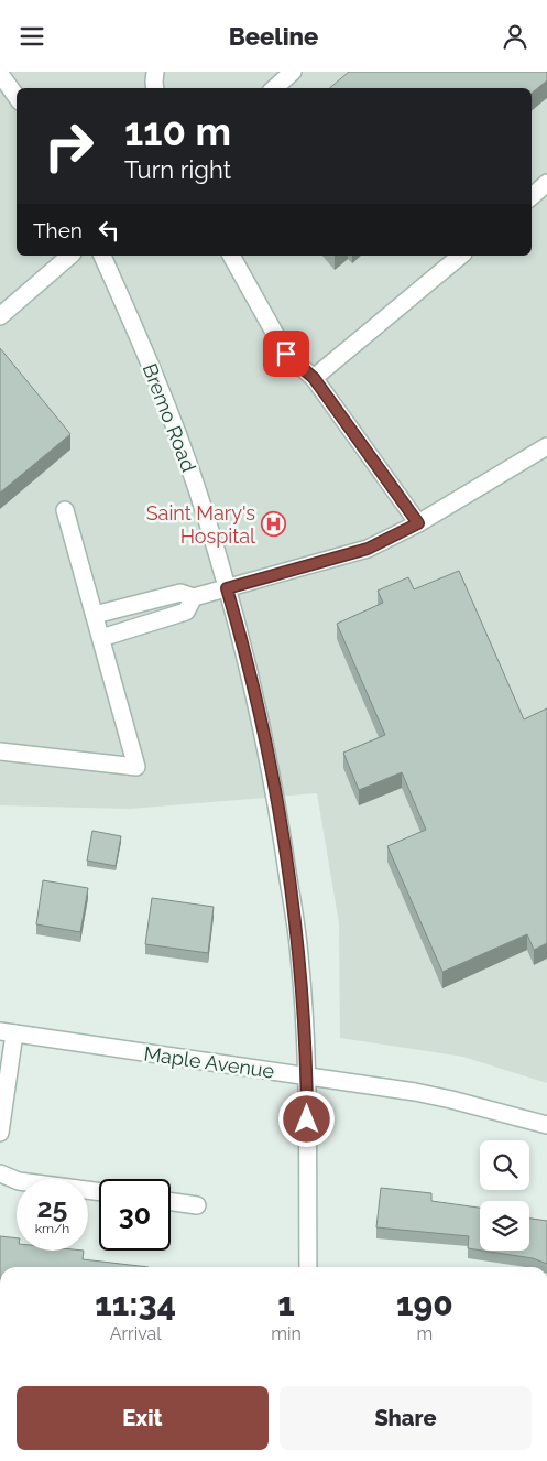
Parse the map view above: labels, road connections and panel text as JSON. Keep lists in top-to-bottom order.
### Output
{
  "streets": {
    "street": ["Bremo Road", "Maple Avenue"]
  },
  "crossings": [
    ["Bremo Road", "Maple Avenue"]
  ],
  "places": {
    "hospital": ["Saint Mary's Hospital"]
  },
  "page": {
    "header": "Beeline",
    "turn": ["110 m", "Turn right"],
    "then": "Then",
    "speed": "25 km/h",
    "limit": "30",
    "eta": [
      "11:34",
      "Arrival",
      "1",
      "min",
      "190",
      "m"
    ],
    "buttons": ["Exit", "Share"]
  }
}
